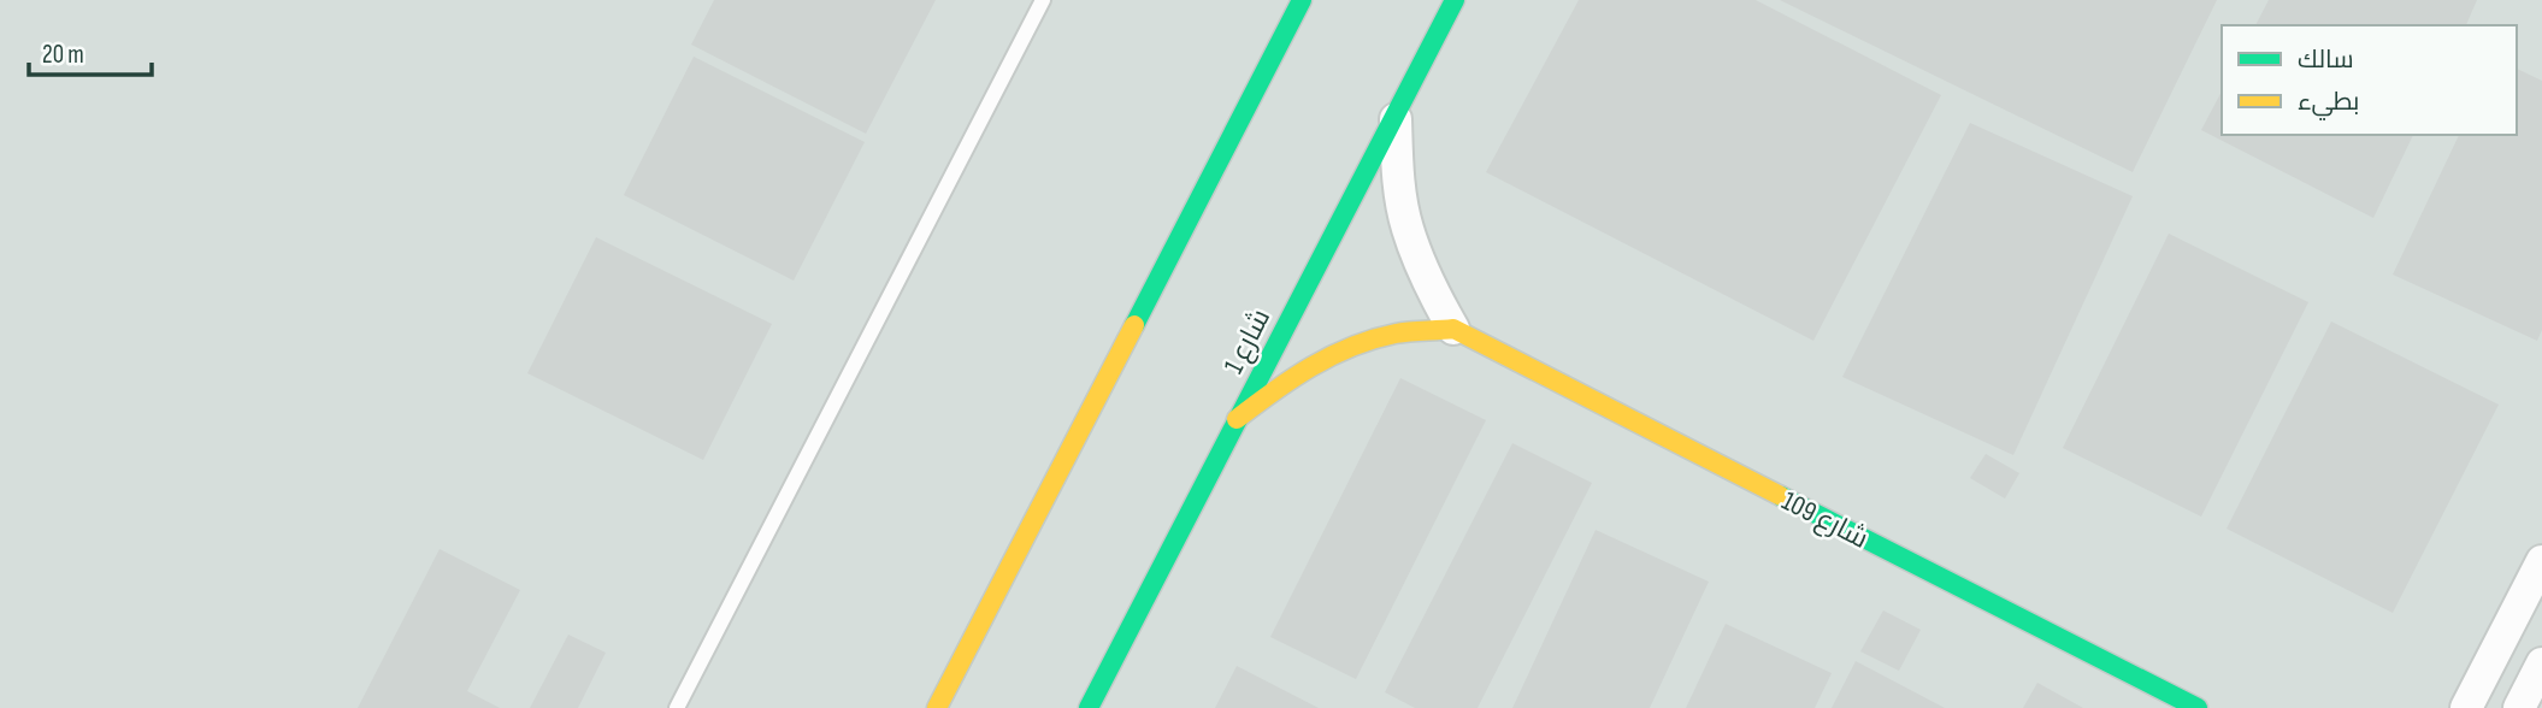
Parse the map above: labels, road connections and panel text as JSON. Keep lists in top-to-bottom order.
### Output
{
  "streets": {
    "street": ["شارع 1", "شارع 109"]
  },
  "legend": ["سالك", "بطيء"],
  "scale_bar": "20 m"
}
